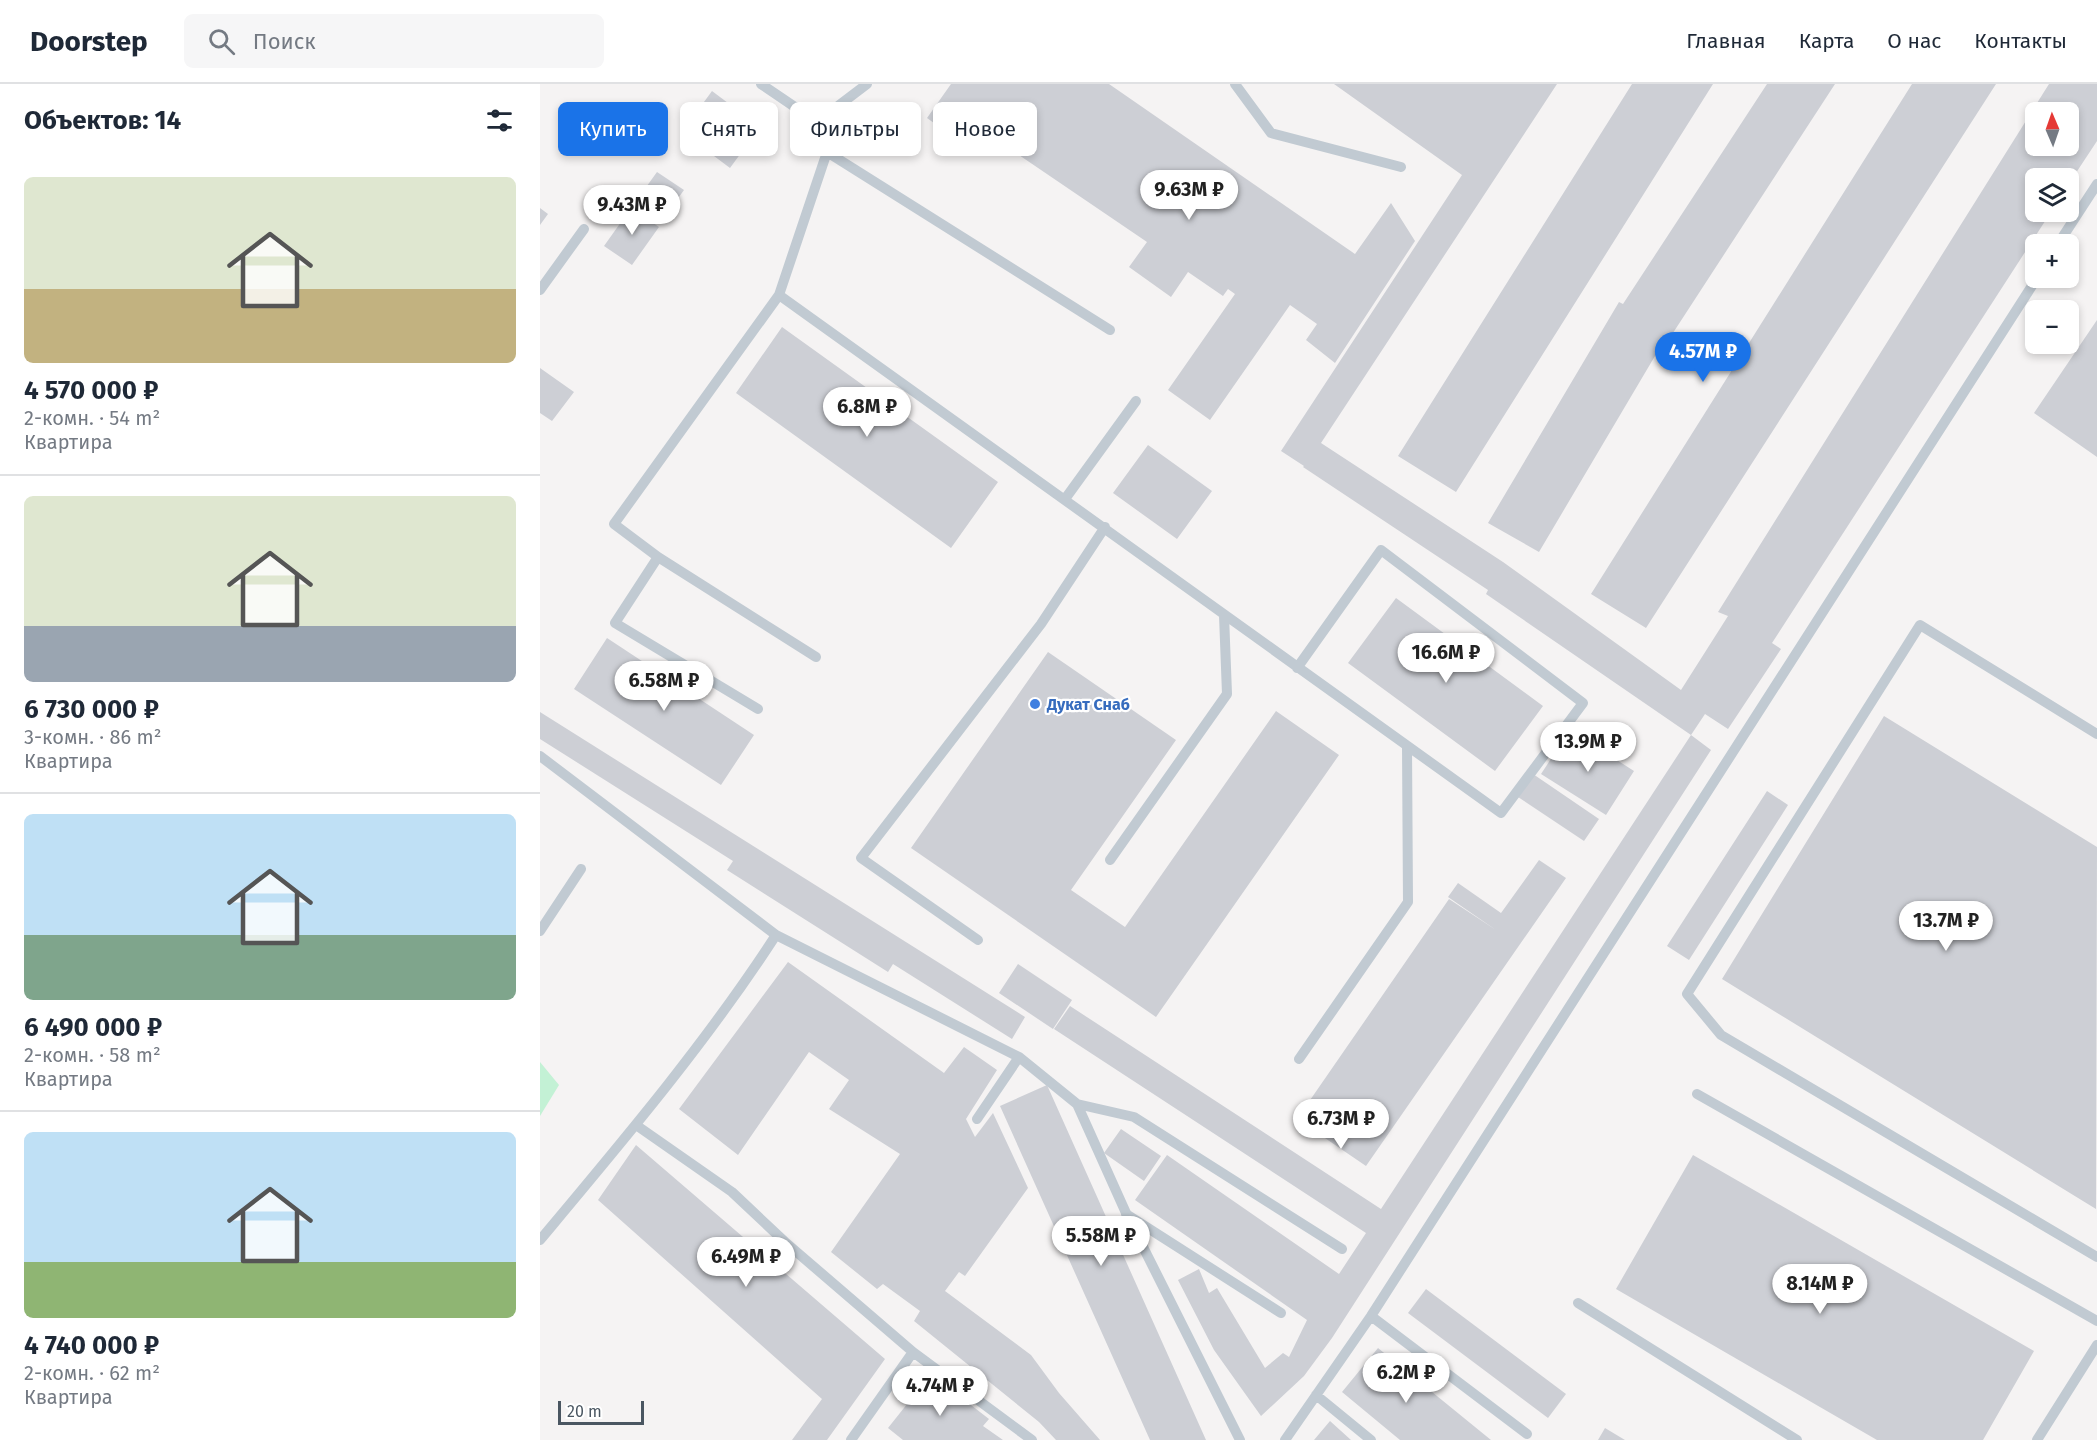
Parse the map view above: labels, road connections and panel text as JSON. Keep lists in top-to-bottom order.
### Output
{
  "places": ["Дукат Снаб"],
  "scale_bar": "20 m",
  "north": "top",
  "page": {
    "header": "Doorstep",
    "search": "Поиск",
    "nav": [
      "Главная",
      "Карта",
      "О нас",
      "Контакты"
    ],
    "heading": "Объектов: 14",
    "map_buttons": ["+", "−"],
    "chip": [
      "Купить",
      "Снять",
      "Фильтры",
      "Новое"
    ],
    "list": [
      {
        "name": "4 570 000 ₽",
        "note": "2-комн. · 54 m² · Квартира"
      },
      {
        "name": "6 730 000 ₽",
        "note": "3-комн. · 86 m² · Квартира"
      },
      {
        "name": "6 490 000 ₽",
        "note": "2-комн. · 58 m² · Квартира"
      },
      {
        "name": "4 740 000 ₽",
        "note": "2-комн. · 62 m² · Квартира"
      }
    ],
    "price": [
      "9.63M ₽",
      "9.43M ₽",
      "4.57M ₽",
      "6.8M ₽",
      "16.6M ₽",
      "6.58M ₽",
      "13.9M ₽",
      "13.7M ₽",
      "6.73M ₽",
      "5.58M ₽",
      "6.49M ₽",
      "8.14M ₽",
      "6.2M ₽",
      "4.74M ₽"
    ],
    "scale": "20 m"
  }
}
